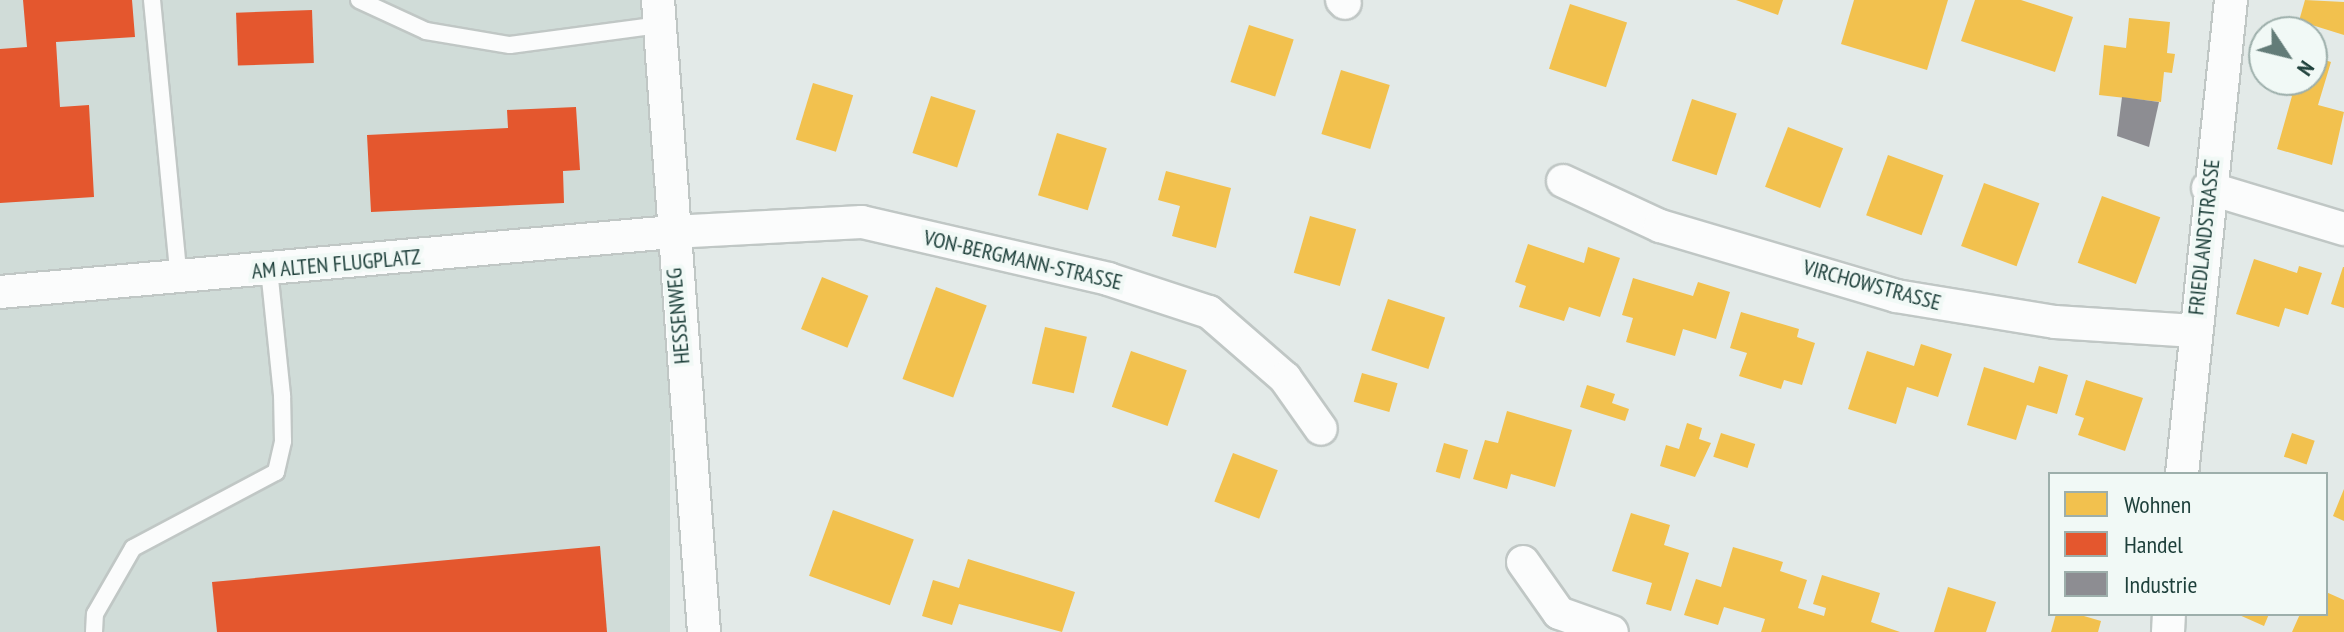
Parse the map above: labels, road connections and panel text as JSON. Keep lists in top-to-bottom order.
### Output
{
  "streets": {
    "street": [
      "FRIEDLANDSTRASSE",
      "VON-BERGMANN-STRASSE",
      "AM ALTEN FLUGPLATZ",
      "VIRCHOWSTRASSE",
      "HESSENWEG"
    ]
  },
  "crossings": [
    ["FRIEDLANDSTRASSE", "VIRCHOWSTRASSE"],
    ["VON-BERGMANN-STRASSE", "AM ALTEN FLUGPLATZ"],
    ["VON-BERGMANN-STRASSE", "HESSENWEG"],
    ["AM ALTEN FLUGPLATZ", "HESSENWEG"]
  ],
  "legend": ["Wohnen", "Handel", "Industrie"],
  "north": "bottom right"
}
